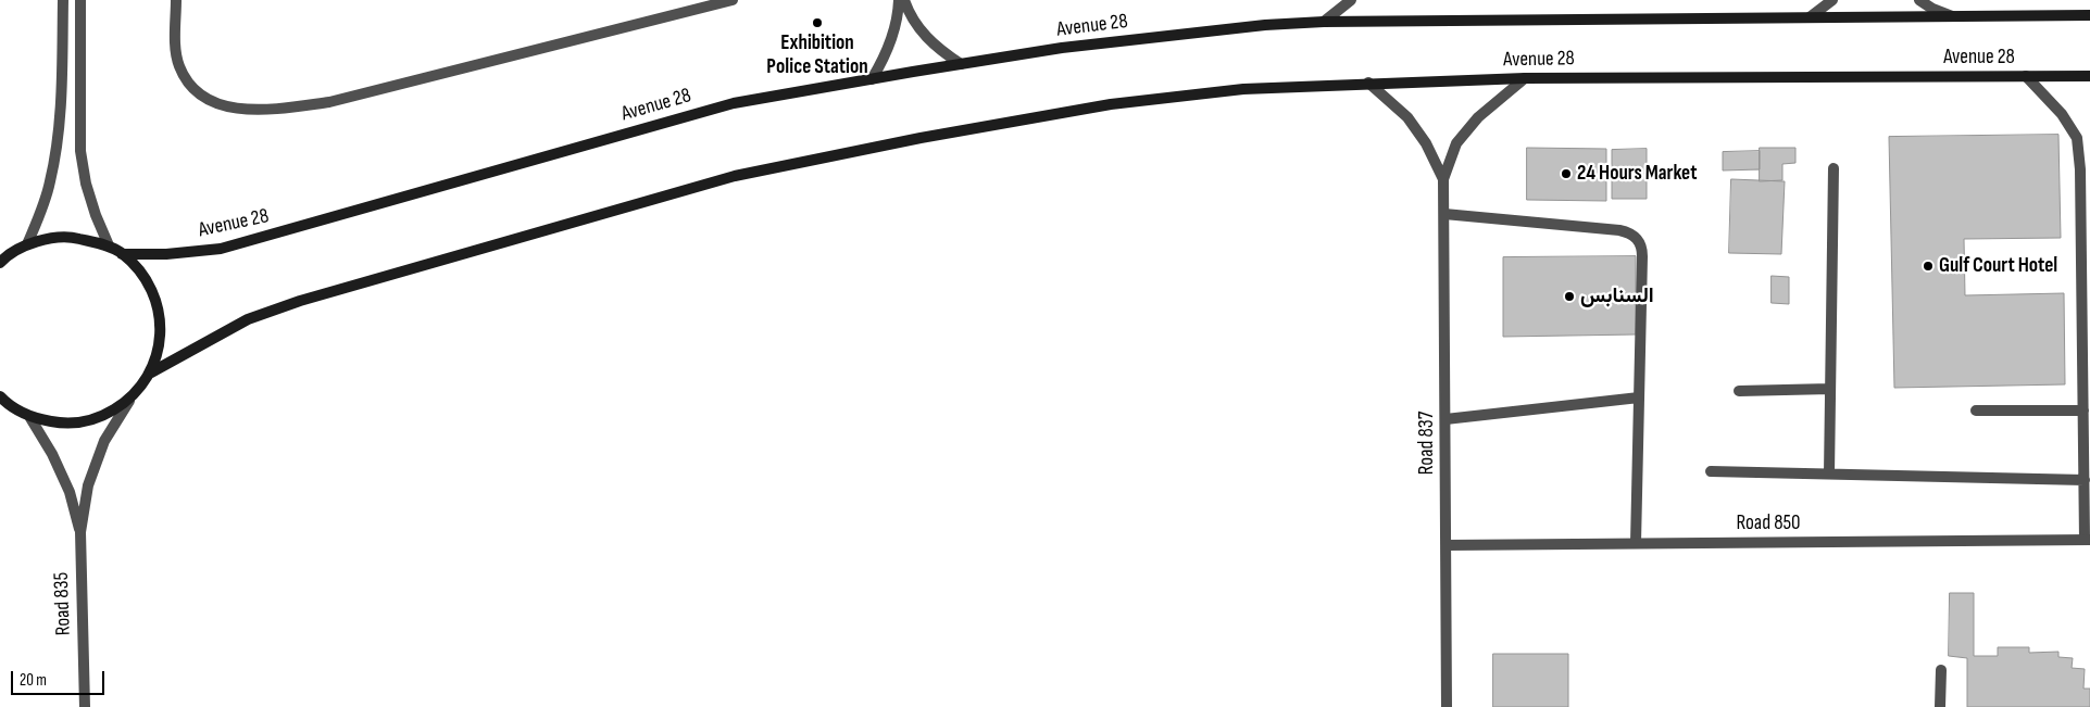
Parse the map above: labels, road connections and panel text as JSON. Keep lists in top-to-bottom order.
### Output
{
  "streets": {
    "main road": ["Avenue 28"],
    "street": ["Road 837", "Road 850", "Road 835"]
  },
  "crossings": [
    ["Avenue 28", "Road 837"],
    ["Road 837", "Road 850"]
  ],
  "places": [
    "Exhibition Police Station",
    "24 Hours Market",
    "Gulf Court Hotel",
    "السنابس"
  ],
  "scale_bar": "20 m"
}
